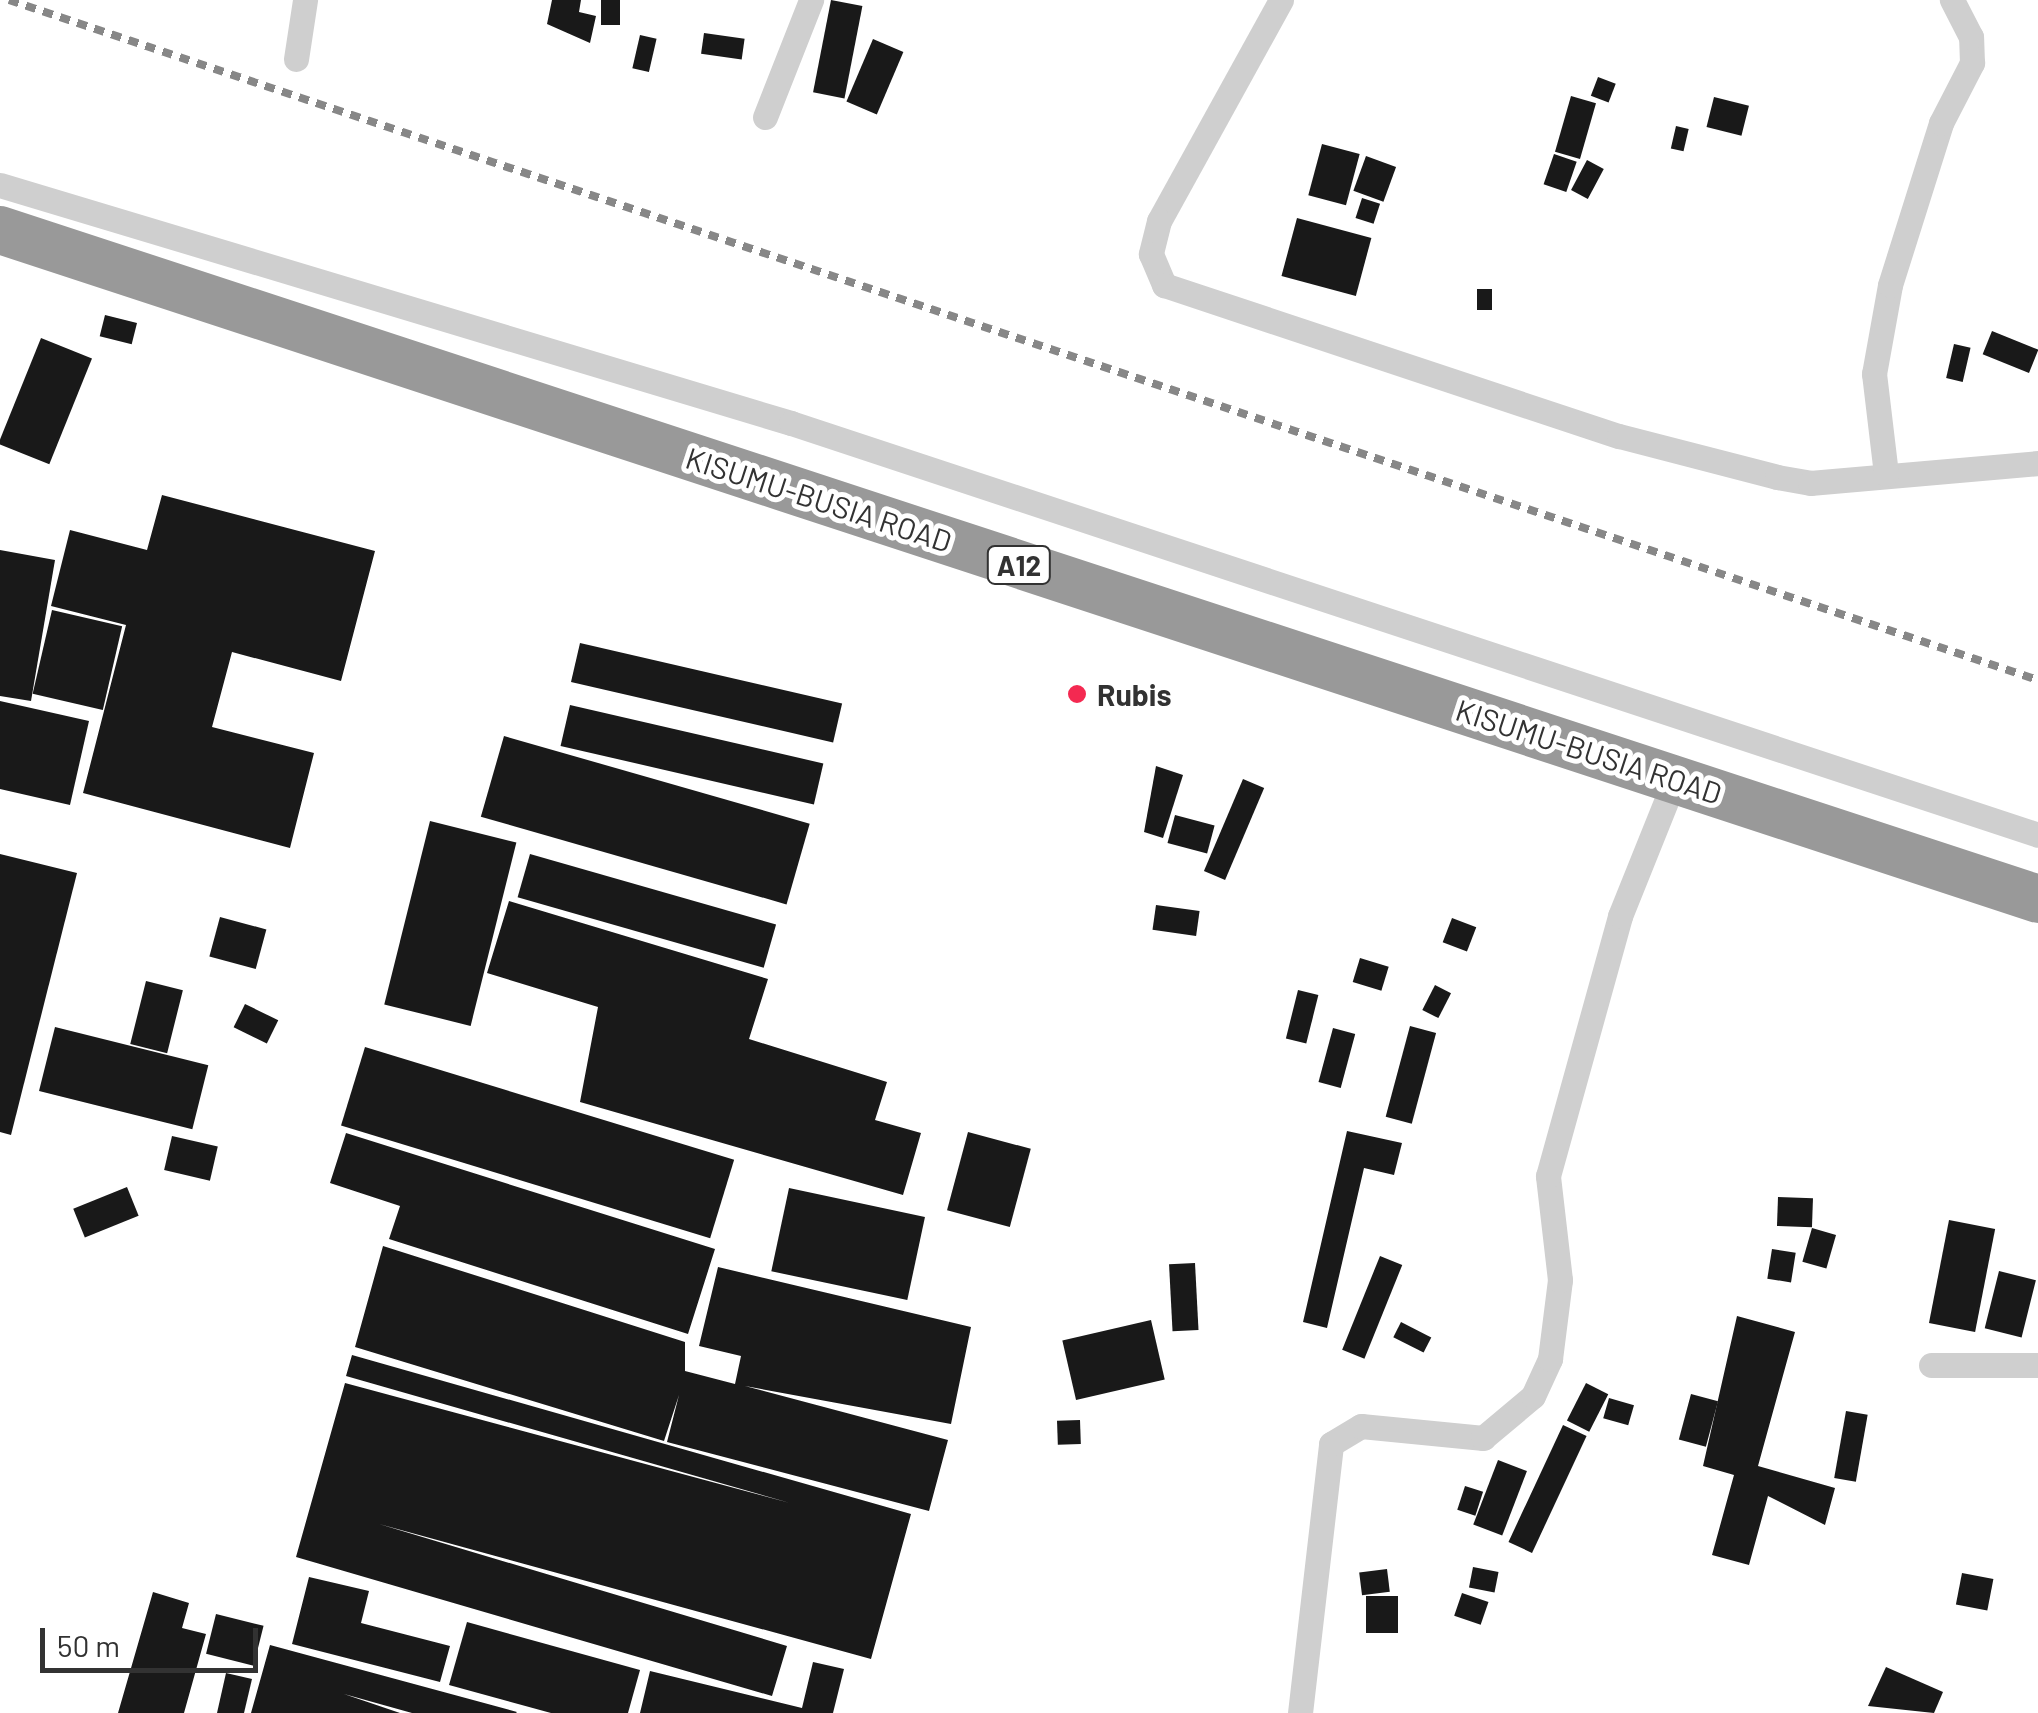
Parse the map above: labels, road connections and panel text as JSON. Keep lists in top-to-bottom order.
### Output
{
  "streets": {
    "highway": ["KISUMU-BUSIA ROAD", "A12"]
  },
  "places": ["Rubis"],
  "scale_bar": "50 m"
}
